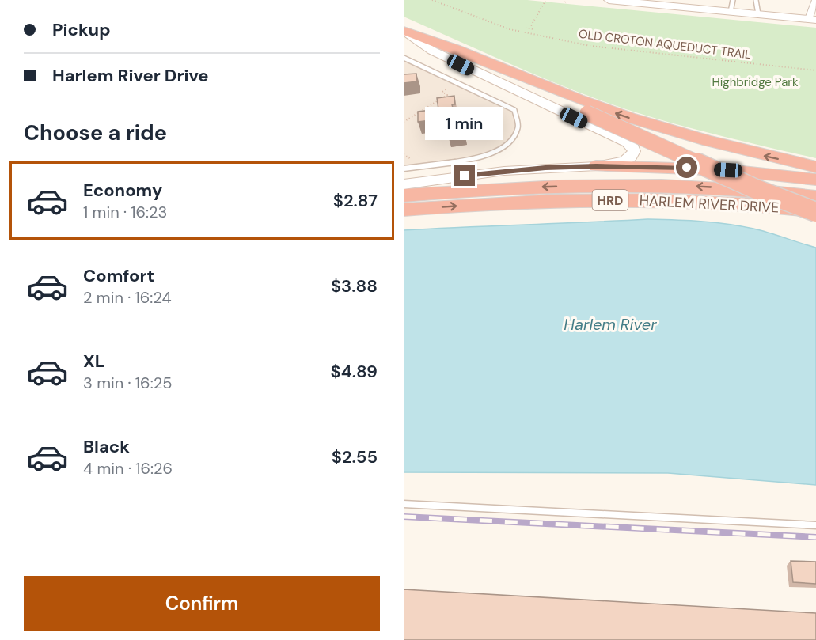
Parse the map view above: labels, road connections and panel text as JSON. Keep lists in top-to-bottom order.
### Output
{
  "streets": {
    "highway": ["HRD", "HARLEM RIVER DRIVE"],
    "path": ["OLD CROTON AQUEDUCT TRAIL"]
  },
  "water": ["Harlem River"],
  "parks": ["Highbridge Park"],
  "page": {
    "banner": ["Pickup", "Harlem River Drive"],
    "heading": "Choose a ride",
    "bubble": "1 min",
    "list": [
      {
        "name": "Economy",
        "note": "1 min · 16:23",
        "value": "$2.87"
      },
      {
        "name": "Comfort",
        "note": "2 min · 16:24",
        "value": "$3.88"
      },
      {
        "name": "XL",
        "note": "3 min · 16:25",
        "value": "$4.89"
      },
      {
        "name": "Black",
        "note": "4 min · 16:26",
        "value": "$2.55"
      }
    ],
    "buttons": "Confirm"
  }
}
